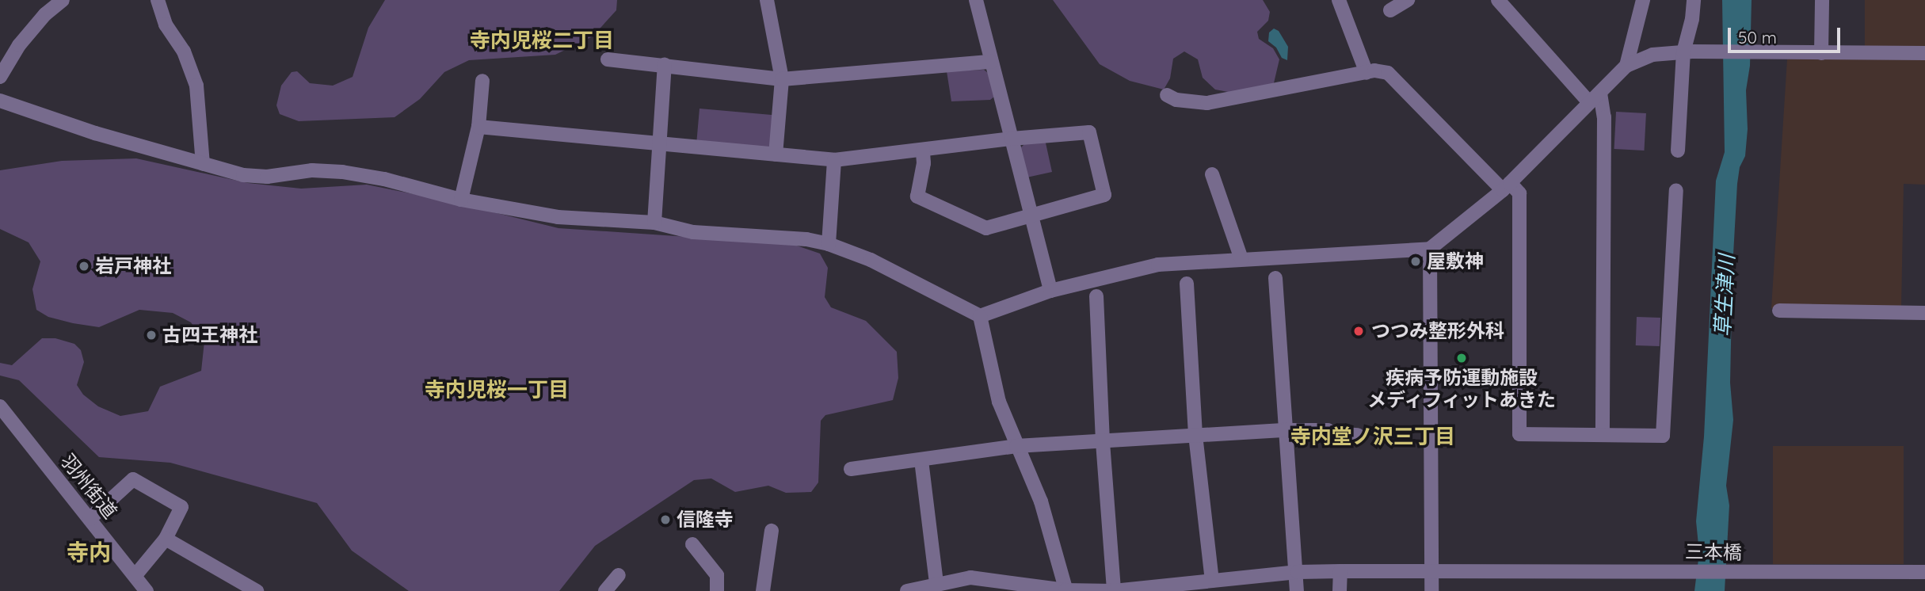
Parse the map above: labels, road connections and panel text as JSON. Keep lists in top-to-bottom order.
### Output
{
  "streets": {
    "street": ["羽州街道", "三本橋"]
  },
  "districts": [
    "寺内児桜二丁目",
    "寺内児桜一丁目",
    "寺内堂ノ沢三丁目",
    "寺内"
  ],
  "water": ["草生津川"],
  "places": [
    "屋敷神",
    "岩戸神社",
    "つつみ整形外科",
    "古四王神社",
    "疾病予防運動施設 メディフィットあきた",
    "信隆寺"
  ],
  "scale_bar": "50 m"
}
